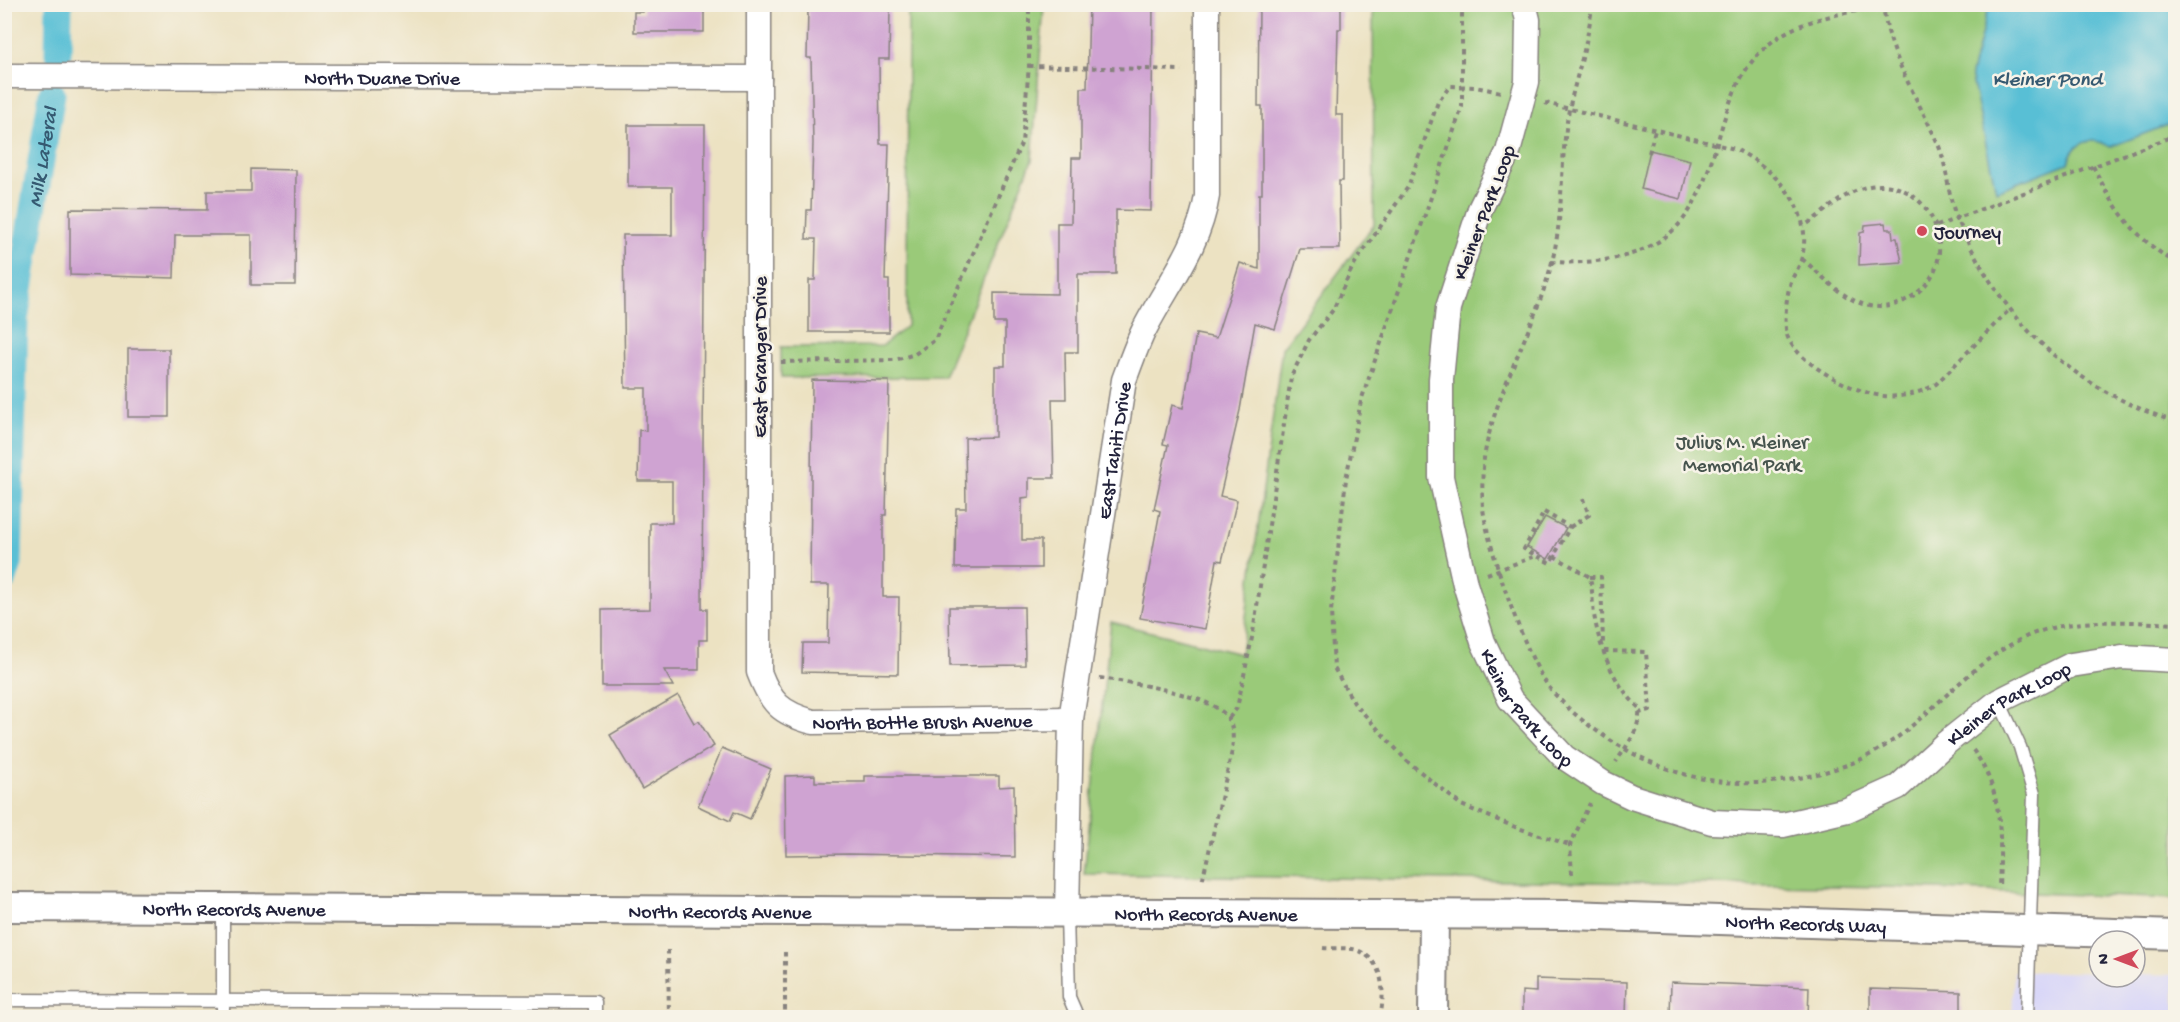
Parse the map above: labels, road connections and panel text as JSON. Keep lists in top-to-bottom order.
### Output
{
  "streets": {
    "street": [
      "North Duane Drive",
      "Kleiner Park Loop",
      "East Granger Drive",
      "East Tahiti Drive",
      "North Bottle Brush Avenue",
      "North Records Avenue",
      "North Records Way"
    ]
  },
  "crossings": [
    ["North Duane Drive", "East Granger Drive"],
    ["East Granger Drive", "North Bottle Brush Avenue"],
    ["East Tahiti Drive", "North Bottle Brush Avenue"],
    ["East Tahiti Drive", "North Records Avenue"],
    ["North Records Avenue", "North Records Way"]
  ],
  "water": ["Kleiner Pond", "Milk Lateral"],
  "parks": ["Julius M. Kleiner Memorial Park"],
  "places": ["Journey"],
  "north": "left"
}
